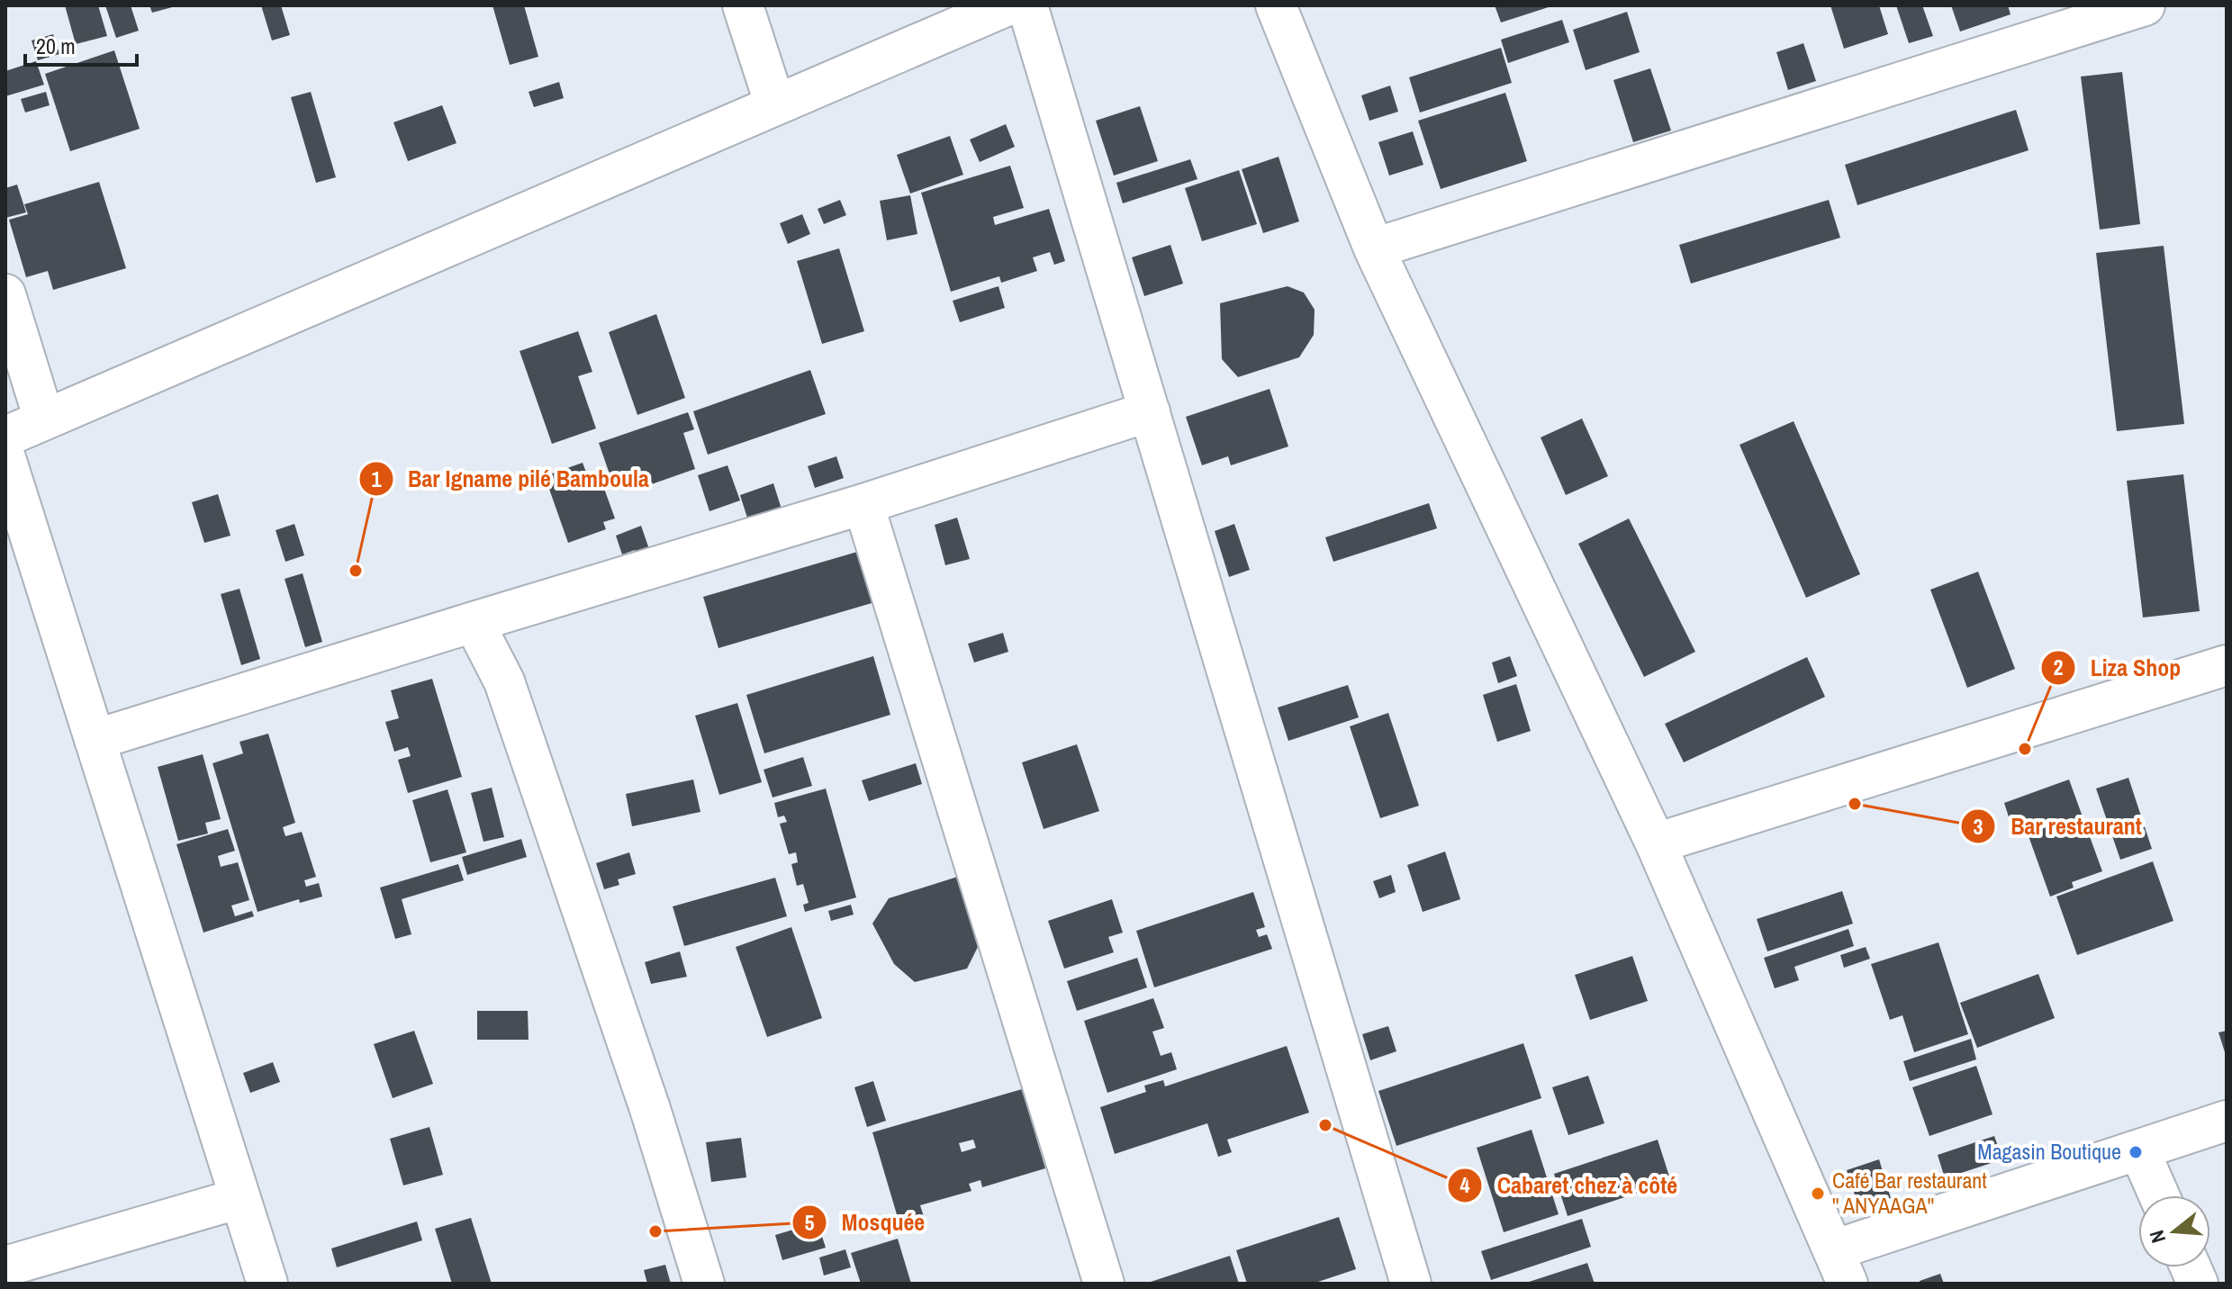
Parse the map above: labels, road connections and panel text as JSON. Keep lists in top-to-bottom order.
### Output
{
  "places": [
    "Bar Igname pilé Bamboula",
    "Liza Shop",
    "Bar restaurant",
    "Cabaret chez à côté",
    "Magasin Boutique",
    "Café Bar restaurant '' ANYAAGA''",
    "Mosquée"
  ],
  "scale_bar": "20 m",
  "north": "left"
}
